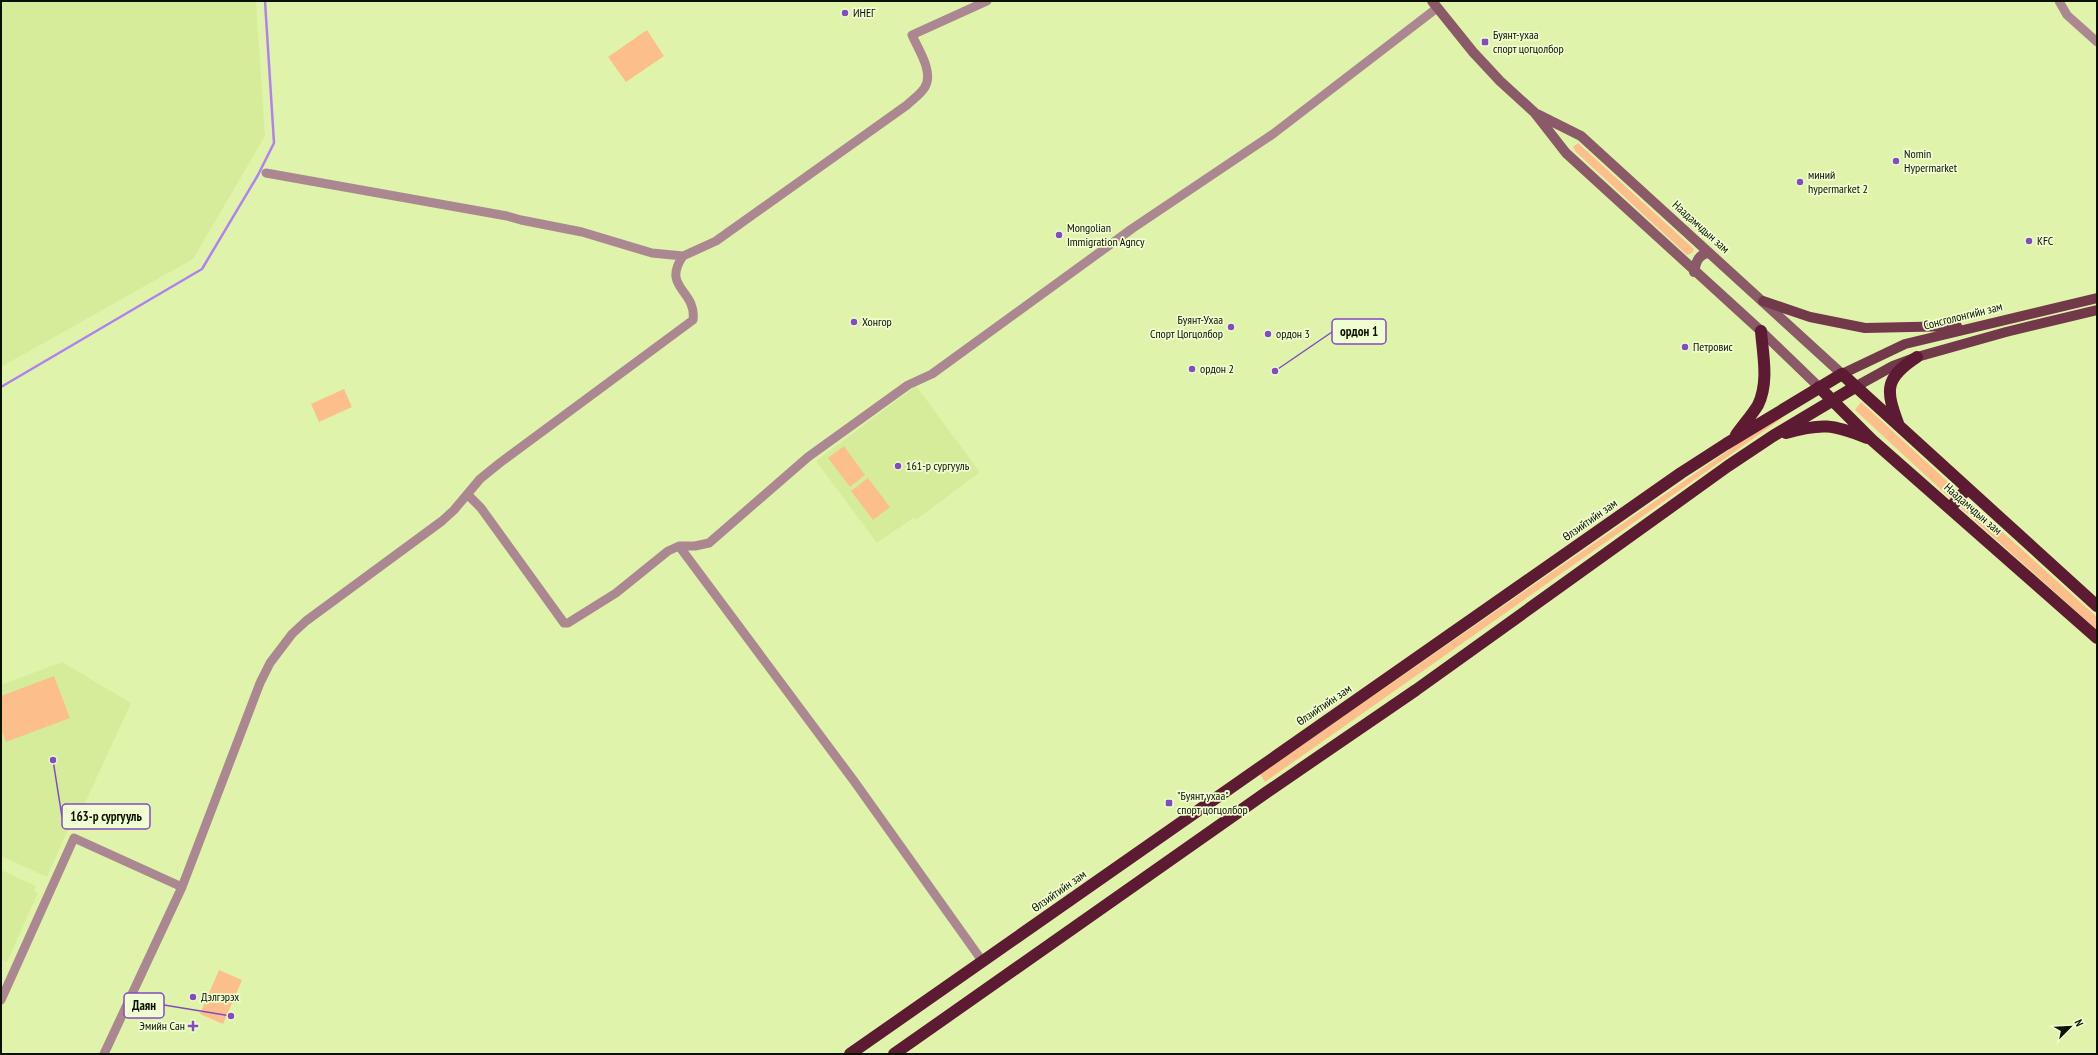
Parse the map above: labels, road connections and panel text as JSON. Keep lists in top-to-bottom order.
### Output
{
  "streets": {
    "highway": ["Наадамчдын зам", "Өлзийтийн зам"],
    "main road": ["Сонсголонгийн зам"]
  },
  "crossings": [
    ["Наадамчдын зам", "Сонсголонгийн зам"],
    ["Наадамчдын зам", "Өлзийтийн зам"],
    ["Сонсголонгийн зам", "Өлзийтийн зам"]
  ],
  "places": {
    "other": [
      "ИНЕГ",
      "Nomin Hypermarket",
      "миний hypermarket 2",
      "Mongolian Immigration Agncy",
      "KFC",
      "Хонгор",
      "Буянт-Ухаа Спорт Цогцолбор",
      "ордон 3",
      "Петровис",
      "ордон 2",
      "ордон 1",
      "161-р сургууль",
      "163-р сургууль",
      "Дэлгэрэх",
      "Даян"
    ],
    "transit": ["Буянт-ухаа спорт цогцолбор", "\"Буянт ухаа\" спорт цогцолбор"],
    "health": ["Эмийн Сан"]
  },
  "north": "top right"
}
